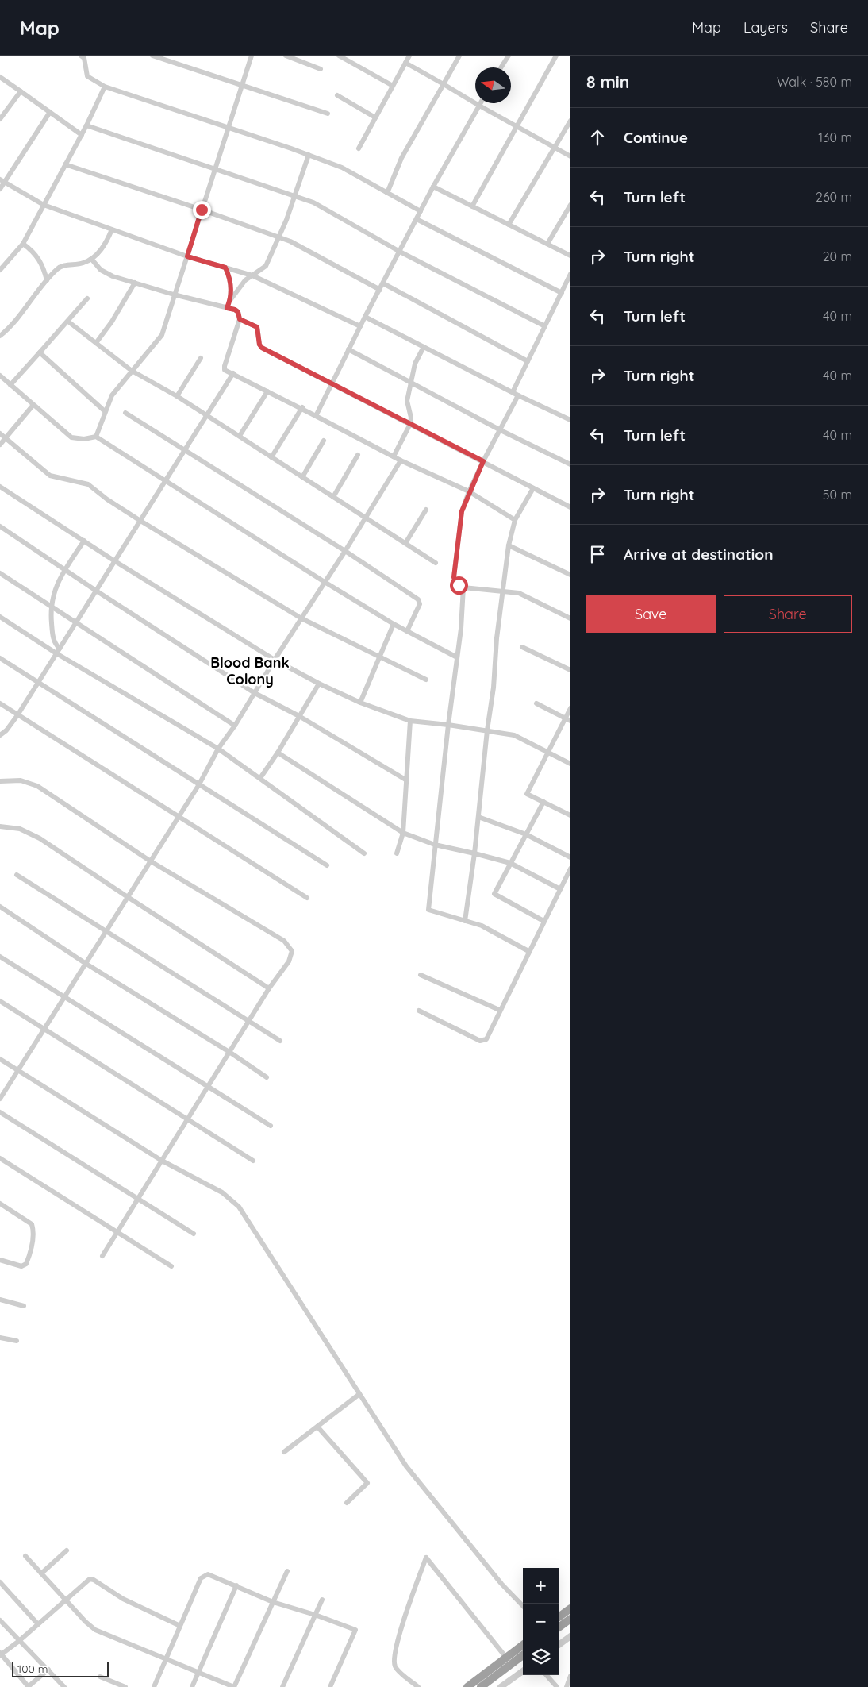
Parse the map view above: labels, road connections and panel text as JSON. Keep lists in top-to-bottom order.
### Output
{
  "districts": ["Blood Bank Colony"],
  "scale_bar": "100 m",
  "north": "left",
  "page": {
    "header": "Map",
    "nav": ["Map", "Layers", "Share"],
    "heading": ["8 min", "Walk · 580 m"],
    "list": [
      ["Continue", "130 m"],
      ["Turn left", "260 m"],
      ["Turn right", "20 m"],
      ["Turn left", "40 m"],
      ["Turn right", "40 m"],
      ["Turn left", "40 m"],
      ["Turn right", "50 m"],
      "Arrive at destination"
    ],
    "buttons": ["Save", "Share"],
    "map_buttons": ["+", "−"],
    "scale": "100 m"
  }
}
